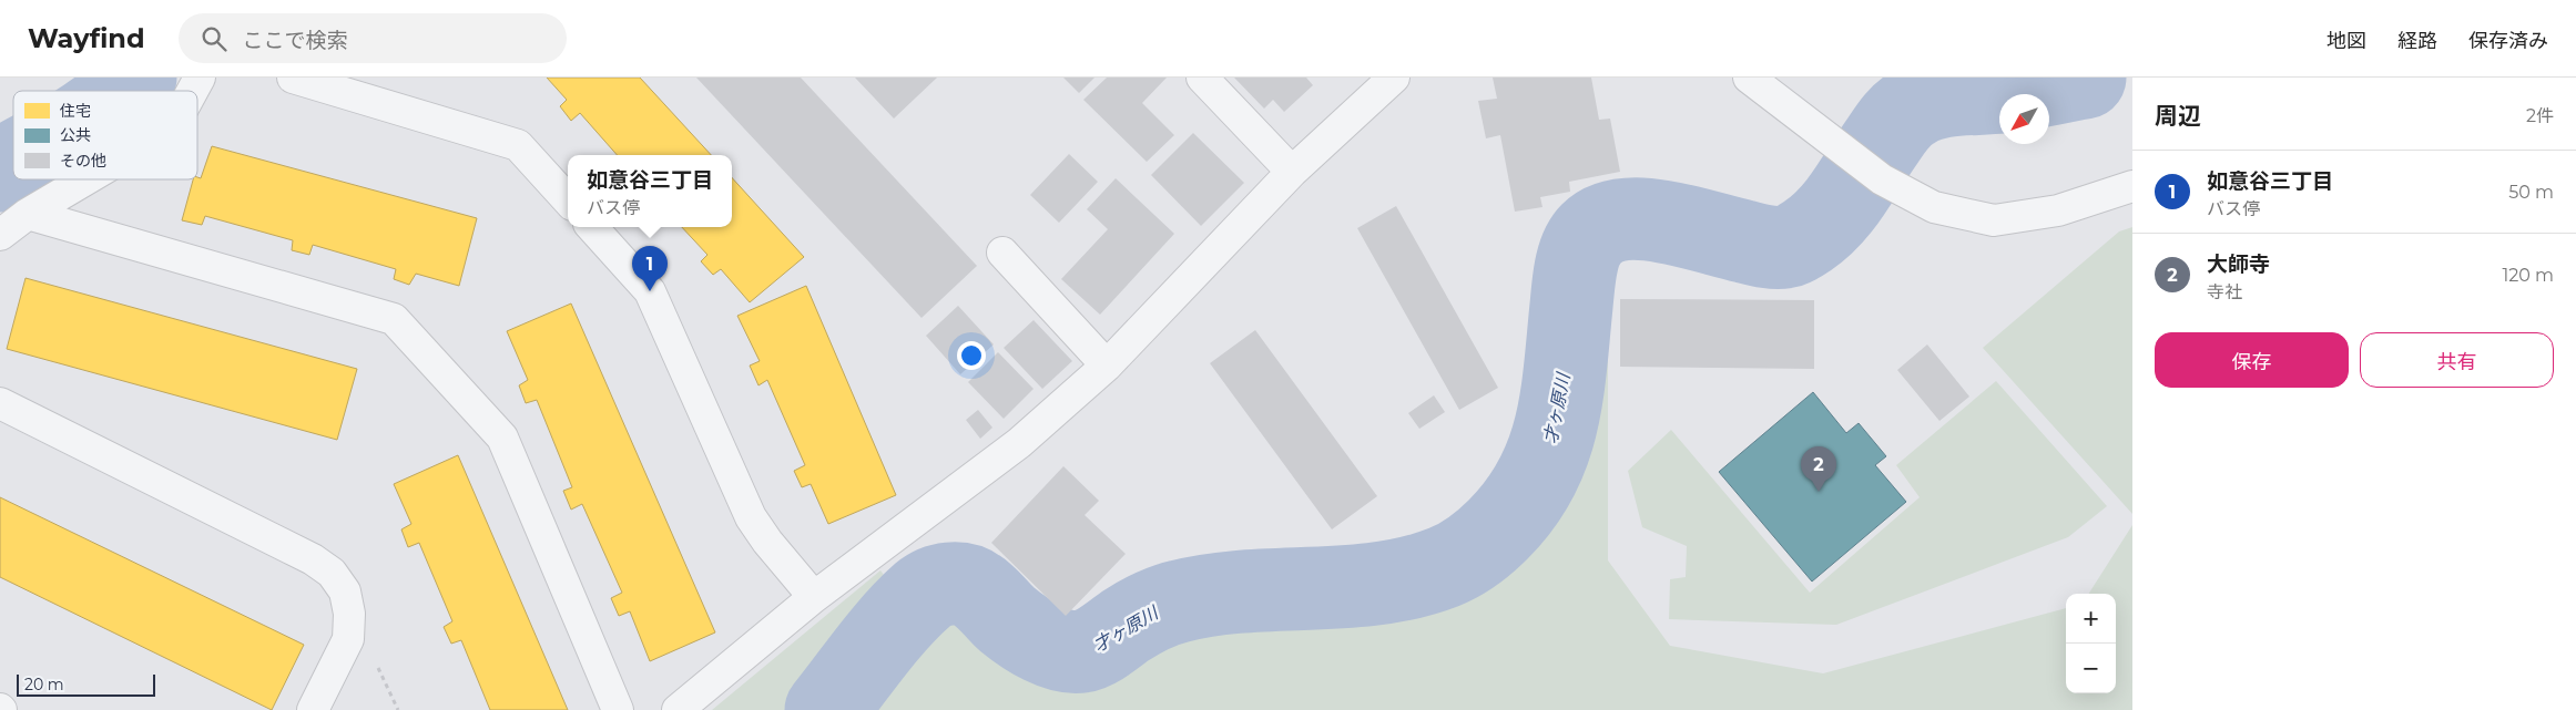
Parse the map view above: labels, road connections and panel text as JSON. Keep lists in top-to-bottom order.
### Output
{
  "water": ["才ヶ原川"],
  "legend": ["住宅", "公共", "その他"],
  "scale_bar": "20 m",
  "north": "bottom left",
  "page": {
    "header": "Wayfind",
    "search": "ここで検索",
    "nav": ["地図", "経路", "保存済み"],
    "heading": ["周辺", "2件"],
    "list": [
      {
        "mark": "1",
        "name": "如意谷三丁目",
        "note": "バス停",
        "value": "50 m"
      },
      {
        "mark": "2",
        "name": "大師寺",
        "note": "寺社",
        "value": "120 m"
      }
    ],
    "popup": ["如意谷三丁目", "バス停"],
    "pins": ["1", "2"],
    "buttons": ["保存", "共有"],
    "map_buttons": ["+", "−"],
    "scale": "20 m"
  }
}
